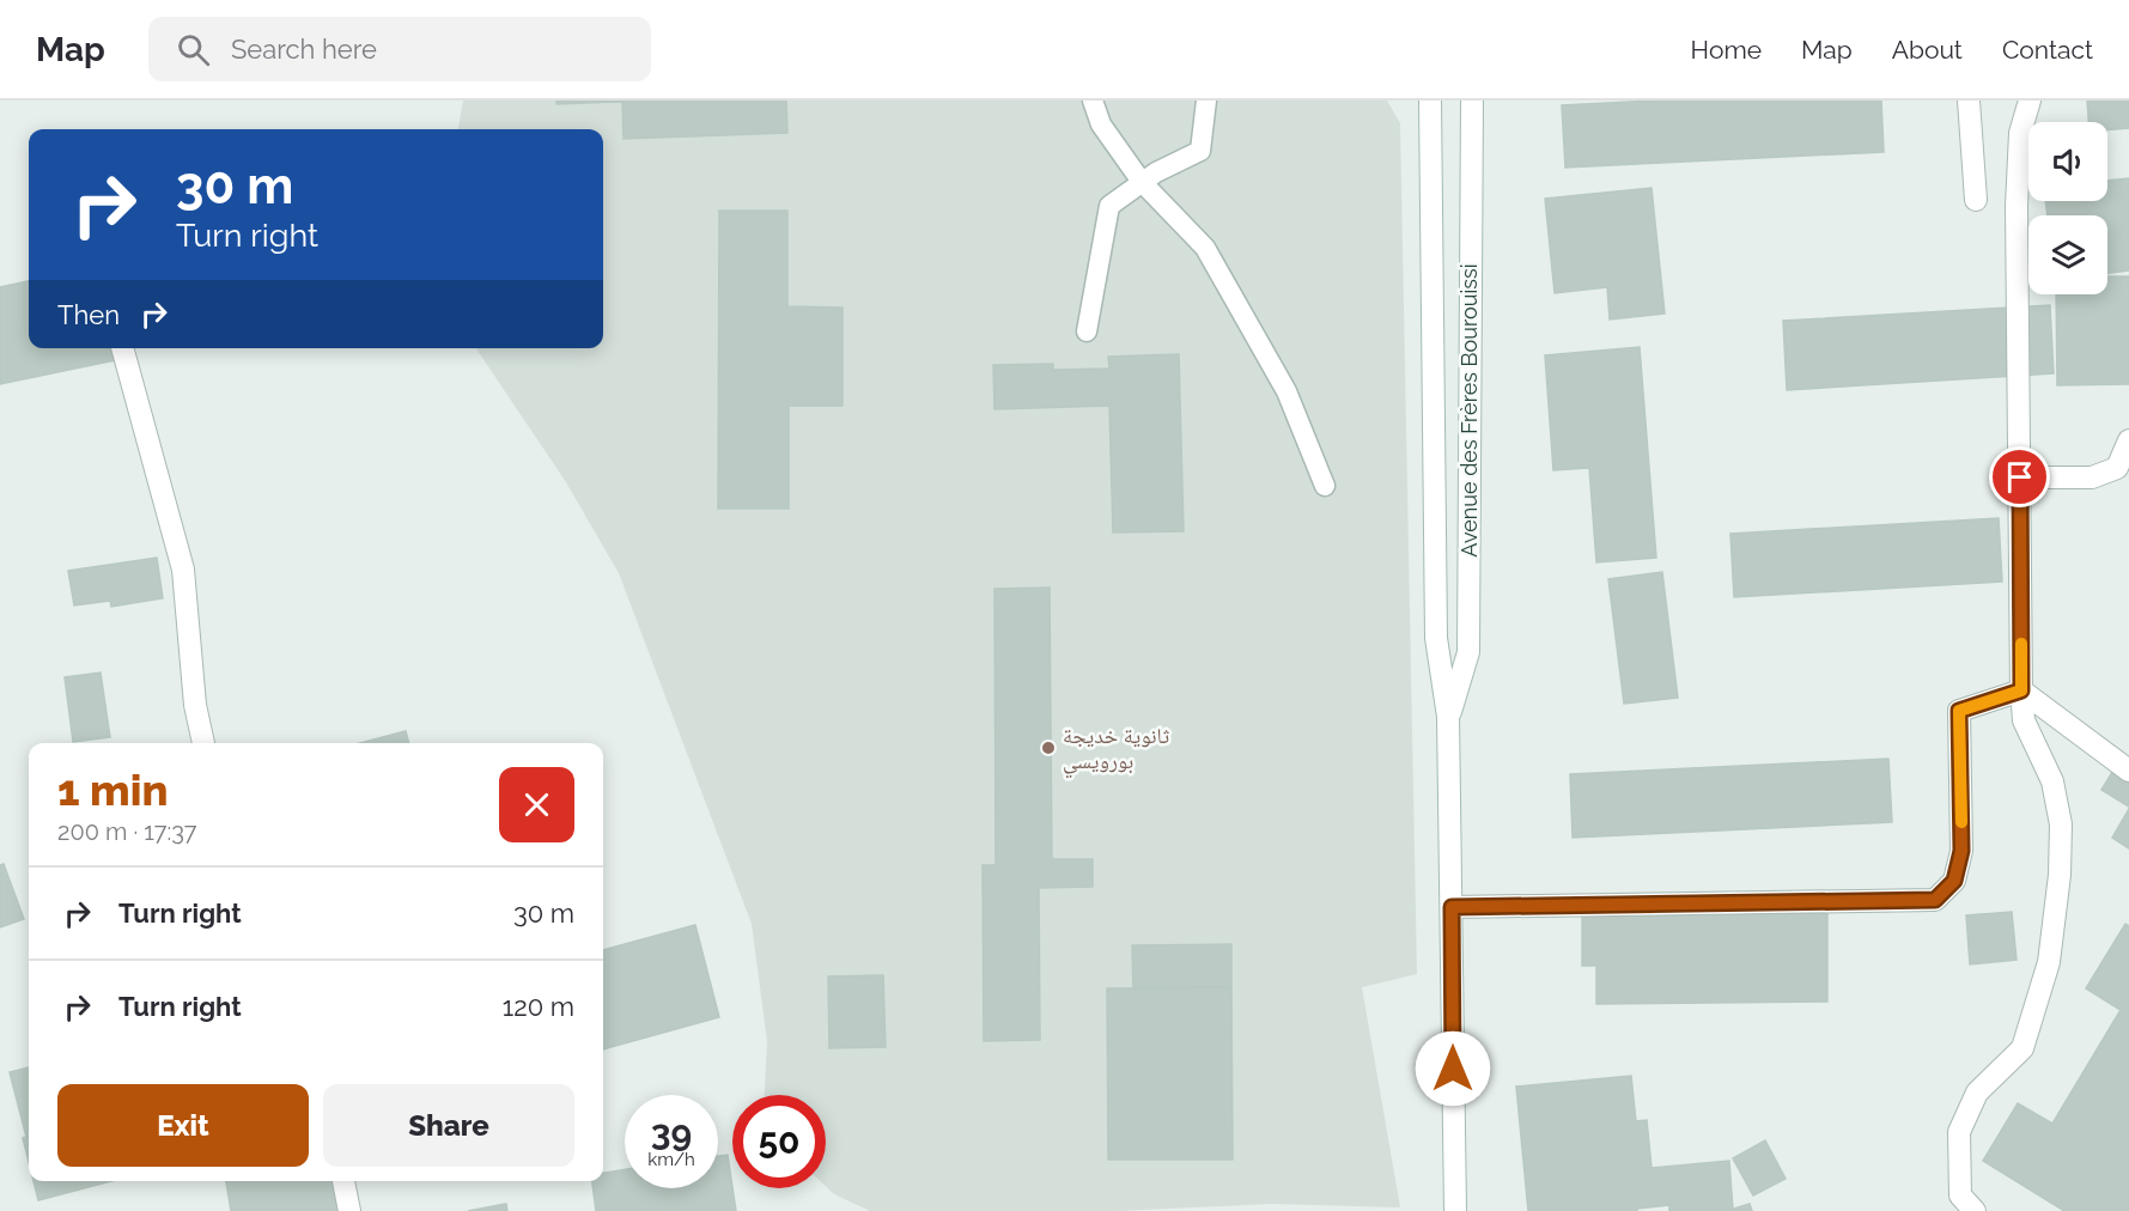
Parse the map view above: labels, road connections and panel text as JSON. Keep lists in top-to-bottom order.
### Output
{
  "streets": {
    "street": ["Avenue des Frères Bourouissi"]
  },
  "places": ["ثانوية خديجة بورويسي"],
  "page": {
    "header": "Map",
    "search": "Search here",
    "nav": [
      "Home",
      "Map",
      "About",
      "Contact"
    ],
    "turn": ["30 m", "Turn right"],
    "then": "Then",
    "heading": ["1 min", "200 m · 17:37"],
    "list": [
      {
        "name": "Turn right",
        "value": "30 m"
      },
      {
        "name": "Turn right",
        "value": "120 m"
      }
    ],
    "buttons": ["Exit", "Share"],
    "speed": "39 km/h",
    "limit": "50"
  }
}
